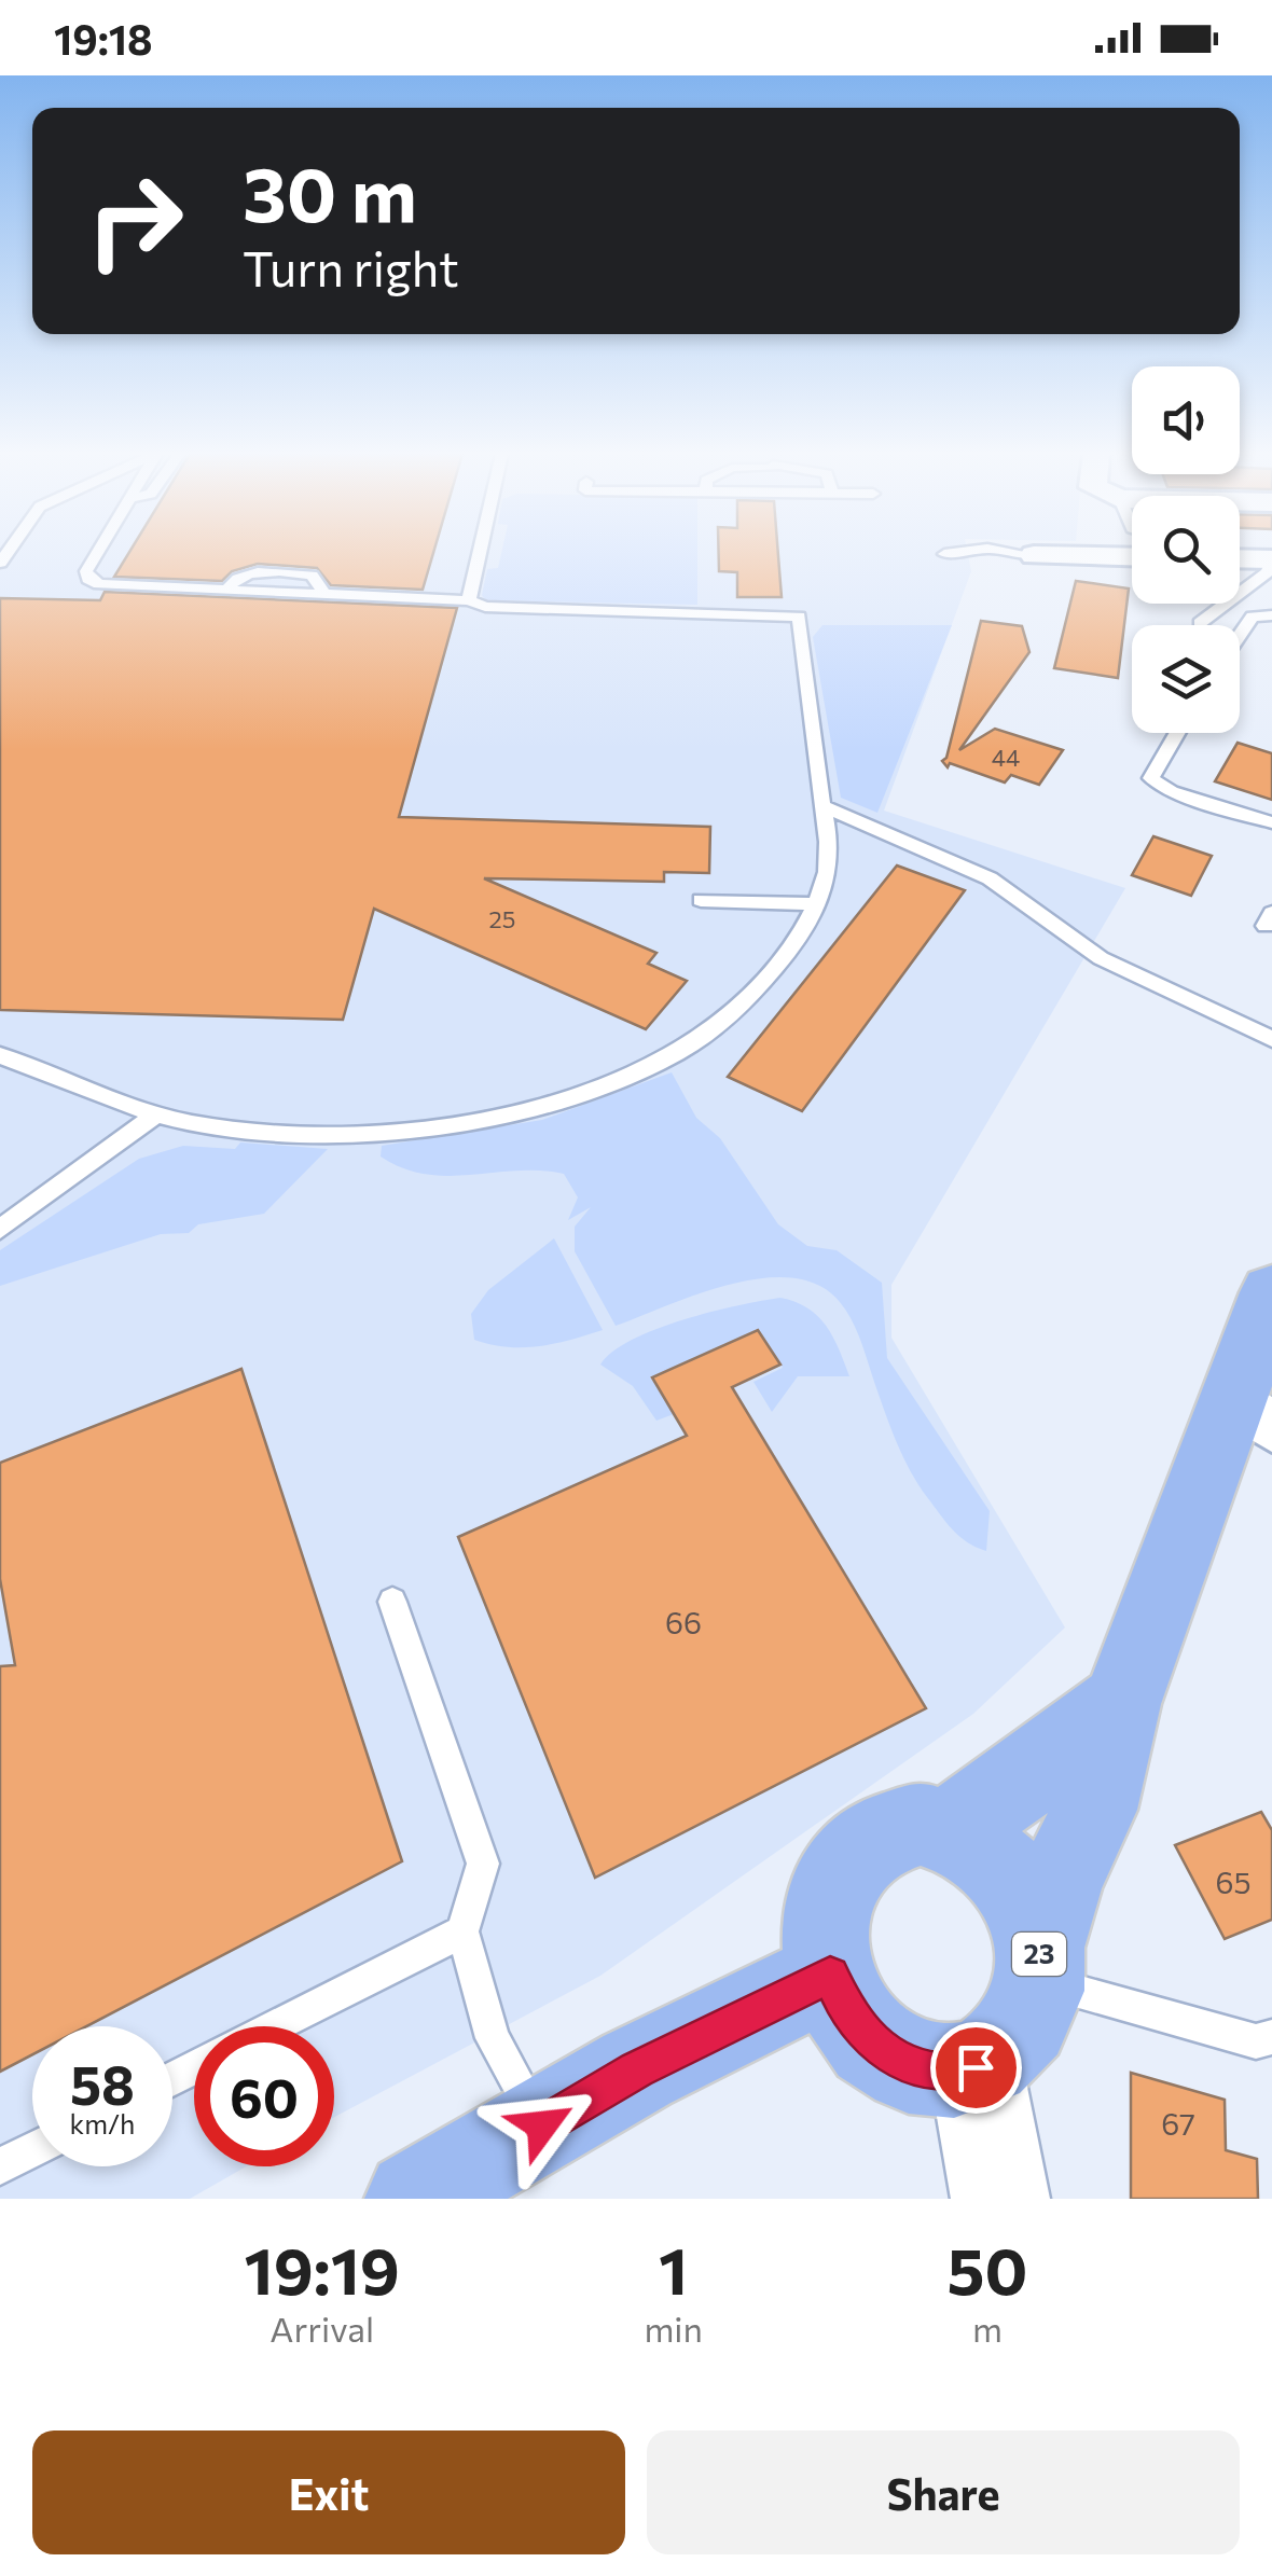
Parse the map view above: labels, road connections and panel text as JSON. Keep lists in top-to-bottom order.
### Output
{
  "streets": {
    "main road": ["23"]
  },
  "house_numbers": [
    "44",
    "25",
    "66",
    "65",
    "67"
  ],
  "page": {
    "status": "19:18",
    "turn": ["30 m", "Turn right"],
    "speed": "58 km/h",
    "limit": "60",
    "eta": [
      "19:19",
      "Arrival",
      "1",
      "min",
      "50",
      "m"
    ],
    "buttons": ["Exit", "Share"]
  }
}
